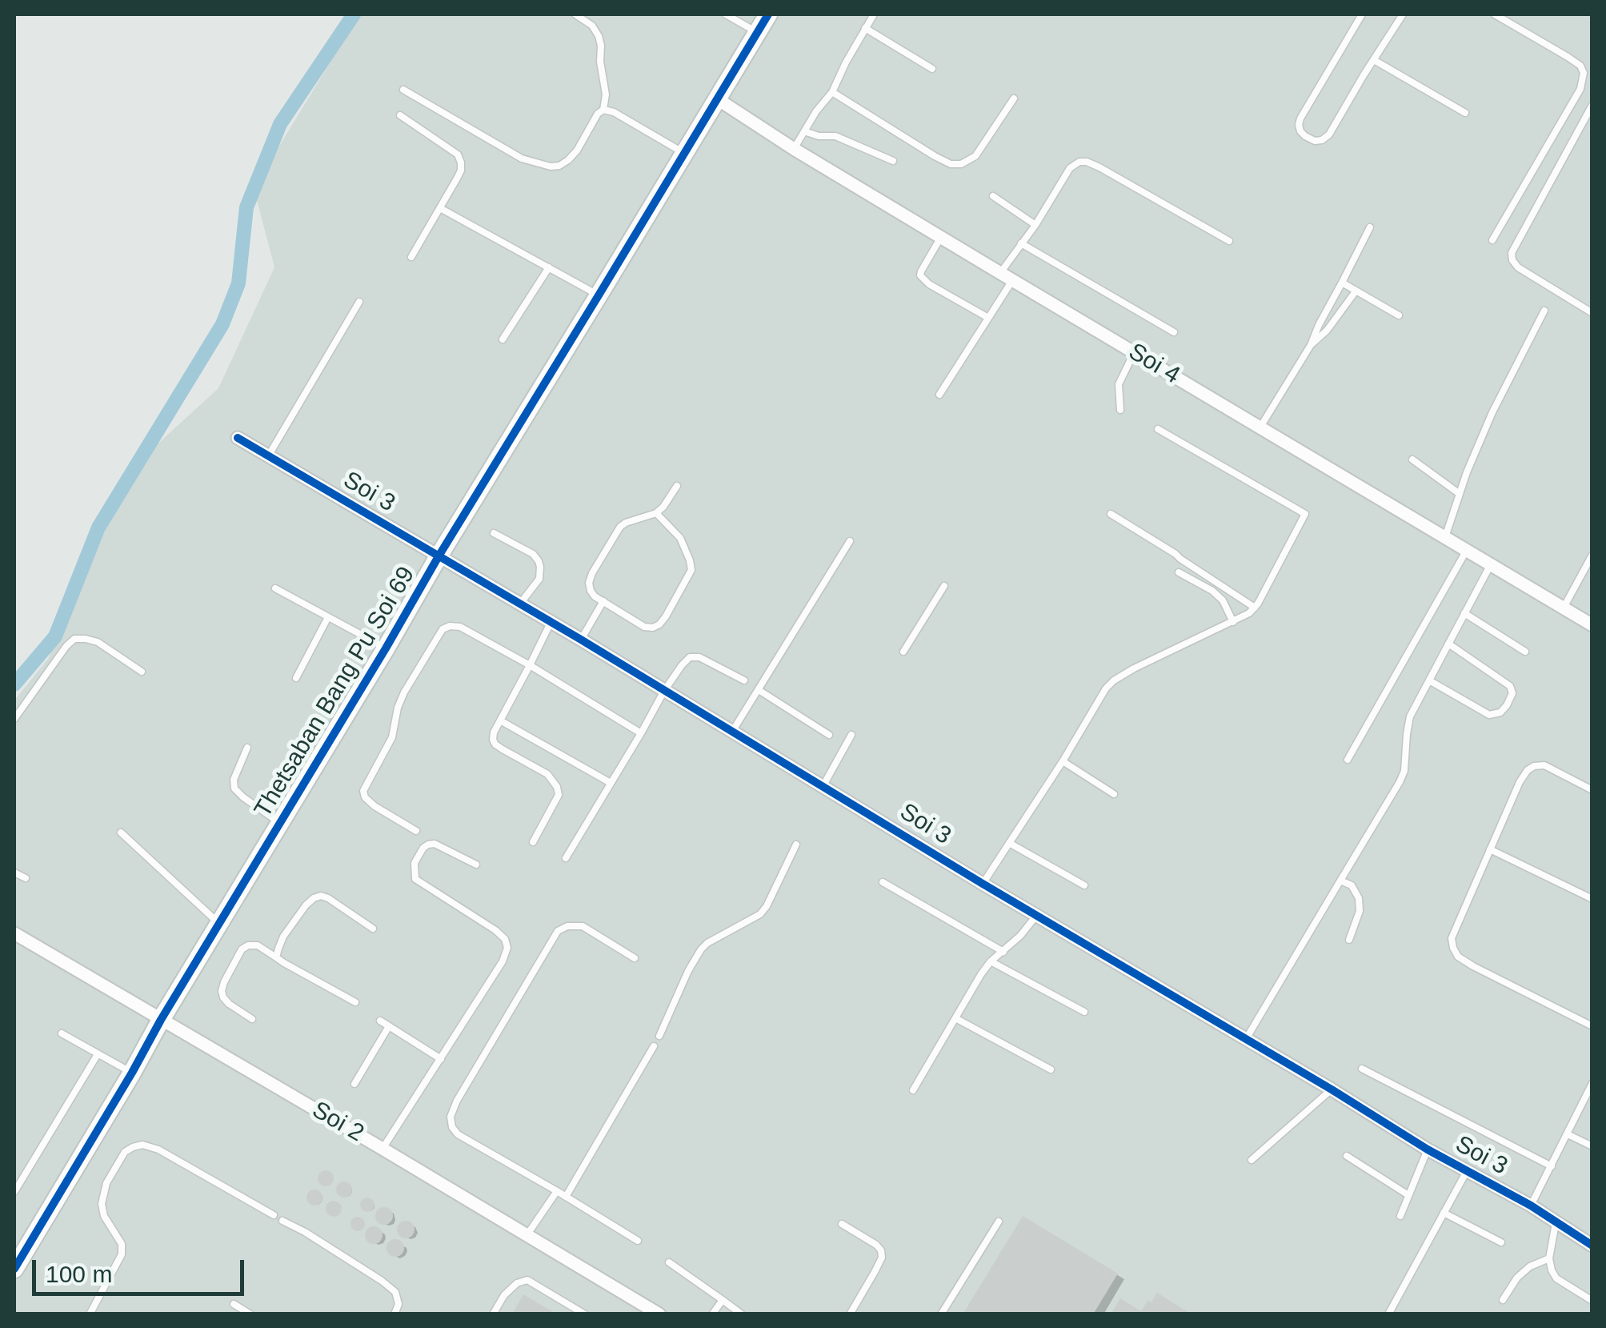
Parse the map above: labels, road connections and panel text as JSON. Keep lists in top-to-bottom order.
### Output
{
  "streets": {
    "street": [
      "Soi 4",
      "Soi 3",
      "Thetsaban Bang Pu Soi 69",
      "Soi 2"
    ]
  },
  "crossings": [
    ["Soi 4", "Thetsaban Bang Pu Soi 69"],
    ["Soi 3", "Thetsaban Bang Pu Soi 69"],
    ["Thetsaban Bang Pu Soi 69", "Soi 2"]
  ],
  "scale_bar": "100 m"
}
